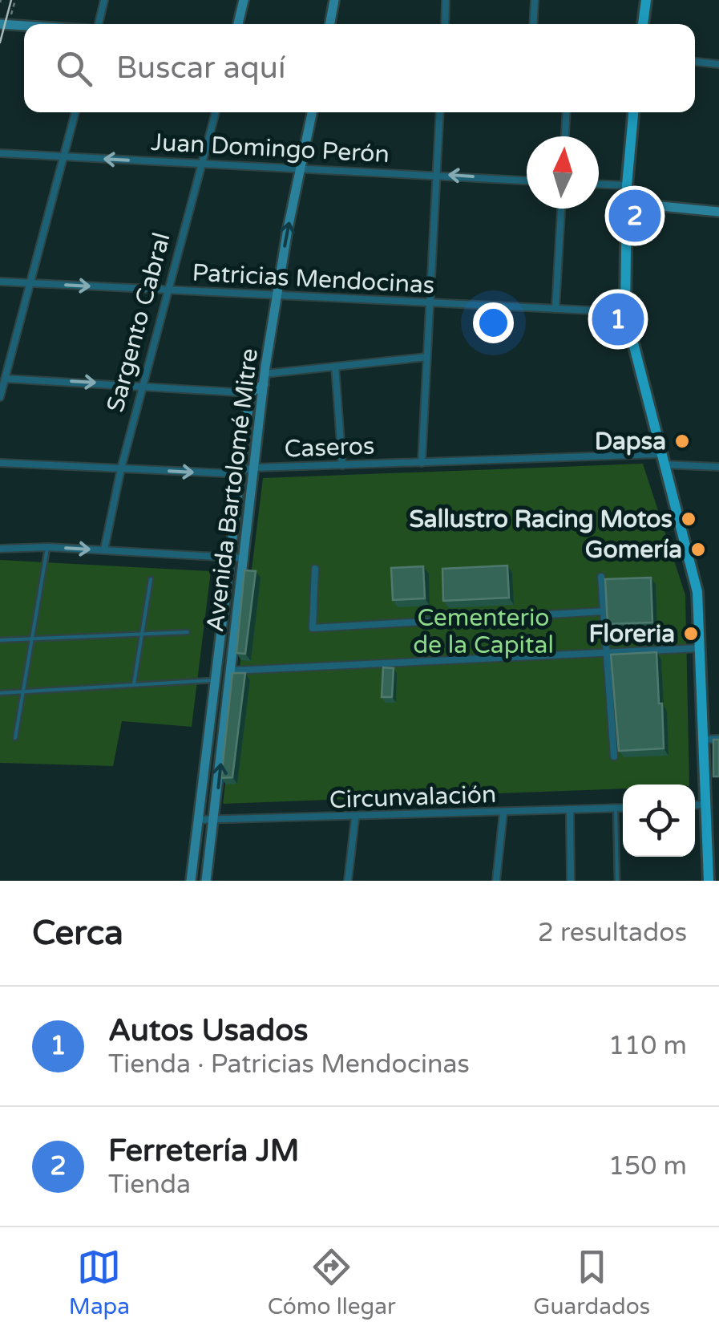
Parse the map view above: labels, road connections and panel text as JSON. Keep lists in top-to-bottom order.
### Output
{
  "streets": {
    "street": [
      "Juan Domingo Perón",
      "Patricias Mendocinas",
      "Sargento Cabral",
      "Caseros",
      "Avenida Bartolomé Mitre",
      "Circunvalación"
    ]
  },
  "crossings": [
    ["Juan Domingo Perón", "Sargento Cabral"],
    ["Juan Domingo Perón", "Avenida Bartolomé Mitre"],
    ["Patricias Mendocinas", "Sargento Cabral"],
    ["Patricias Mendocinas", "Avenida Bartolomé Mitre"],
    ["Sargento Cabral", "Caseros"],
    ["Caseros", "Avenida Bartolomé Mitre"],
    ["Avenida Bartolomé Mitre", "Circunvalación"]
  ],
  "one_way": ["Juan Domingo Perón"],
  "parks": ["Cementerio de la Capital"],
  "places": [
    "Dapsa",
    "Sallustro Racing Motos",
    "Gomería",
    "Floreria"
  ],
  "north": "top",
  "page": {
    "search": "Buscar aquí",
    "pins": ["2", "1"],
    "heading": ["Cerca", "2 resultados"],
    "list": [
      {
        "mark": "1",
        "name": "Autos Usados",
        "note": "Tienda · Patricias Mendocinas",
        "value": "110 m"
      },
      {
        "mark": "2",
        "name": "Ferretería JM",
        "note": "Tienda",
        "value": "150 m"
      }
    ],
    "nav": ["Mapa", "Cómo llegar", "Guardados"]
  }
}
